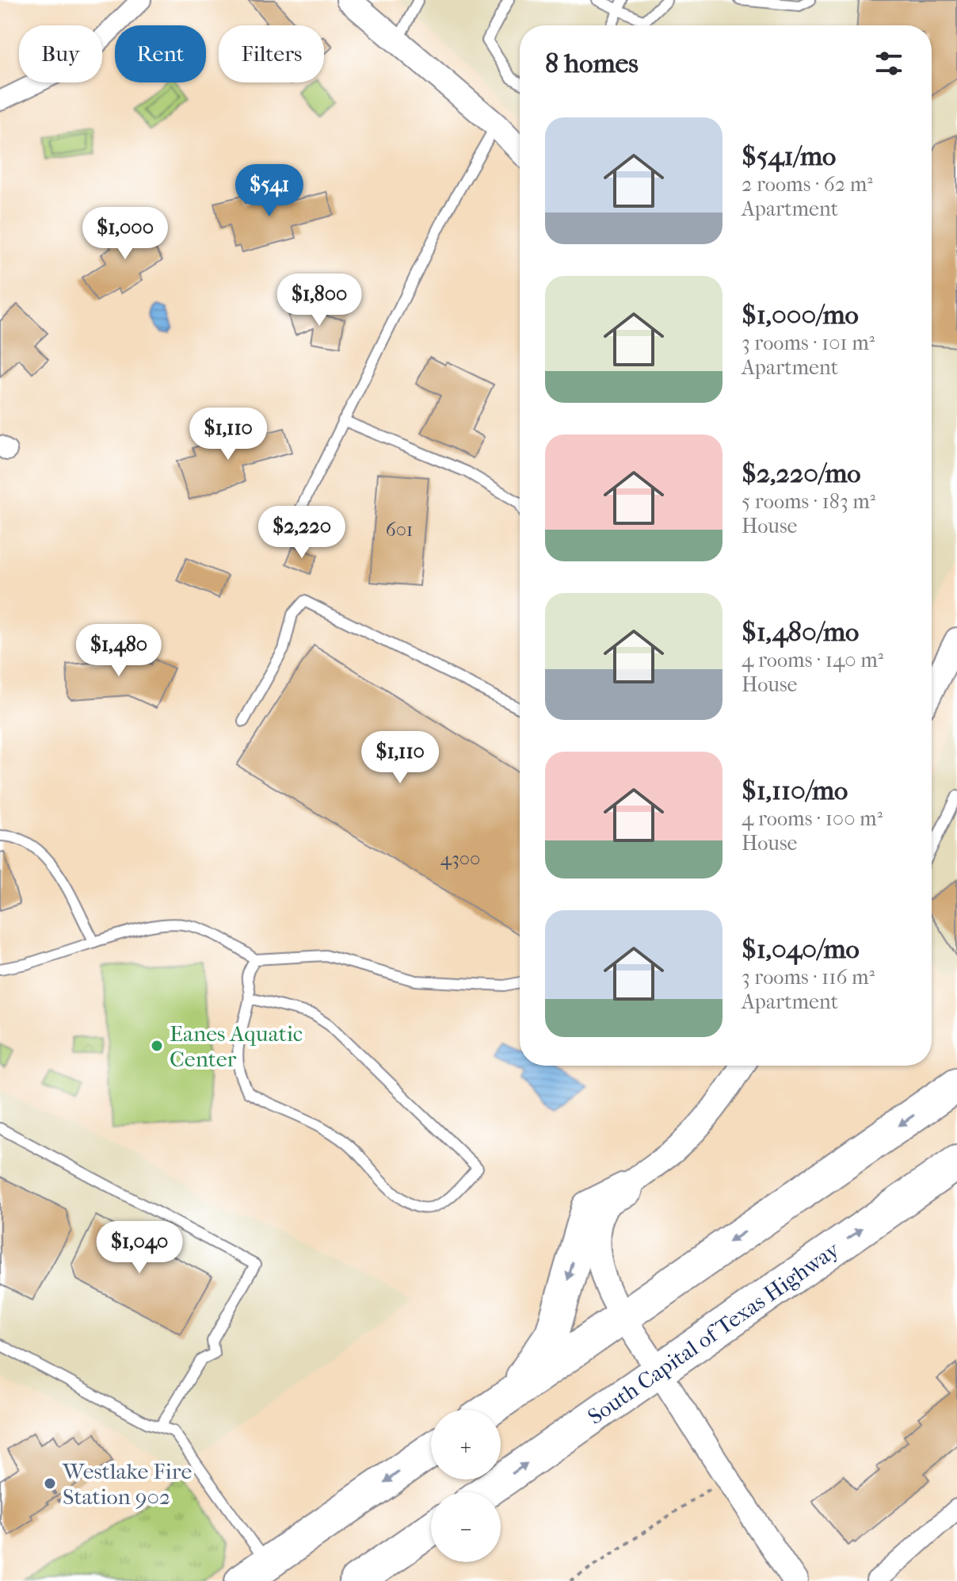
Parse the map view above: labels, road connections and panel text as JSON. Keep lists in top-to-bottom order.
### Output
{
  "streets": {
    "highway": ["South Capital of Texas Highway"]
  },
  "places": ["Eanes Aquatic Center", "Westlake Fire Station 902"],
  "house_numbers": ["601", "4300"],
  "page": {
    "chip": ["Buy", "Rent", "Filters"],
    "heading": "8 homes",
    "list": [
      {
        "name": "$541/mo",
        "note": "2 rooms · 62 m² · Apartment"
      },
      {
        "name": "$1,000/mo",
        "note": "3 rooms · 101 m² · Apartment"
      },
      {
        "name": "$2,220/mo",
        "note": "5 rooms · 183 m² · House"
      },
      {
        "name": "$1,480/mo",
        "note": "4 rooms · 140 m² · House"
      },
      {
        "name": "$1,110/mo",
        "note": "4 rooms · 100 m² · House"
      },
      {
        "name": "$1,040/mo",
        "note": "3 rooms · 116 m² · Apartment"
      }
    ],
    "price": [
      "$541",
      "$1,000",
      "$1,800",
      "$1,110",
      "$2,220",
      "$1,480",
      "$1,110",
      "$1,040"
    ],
    "map_buttons": ["+", "−"]
  }
}
